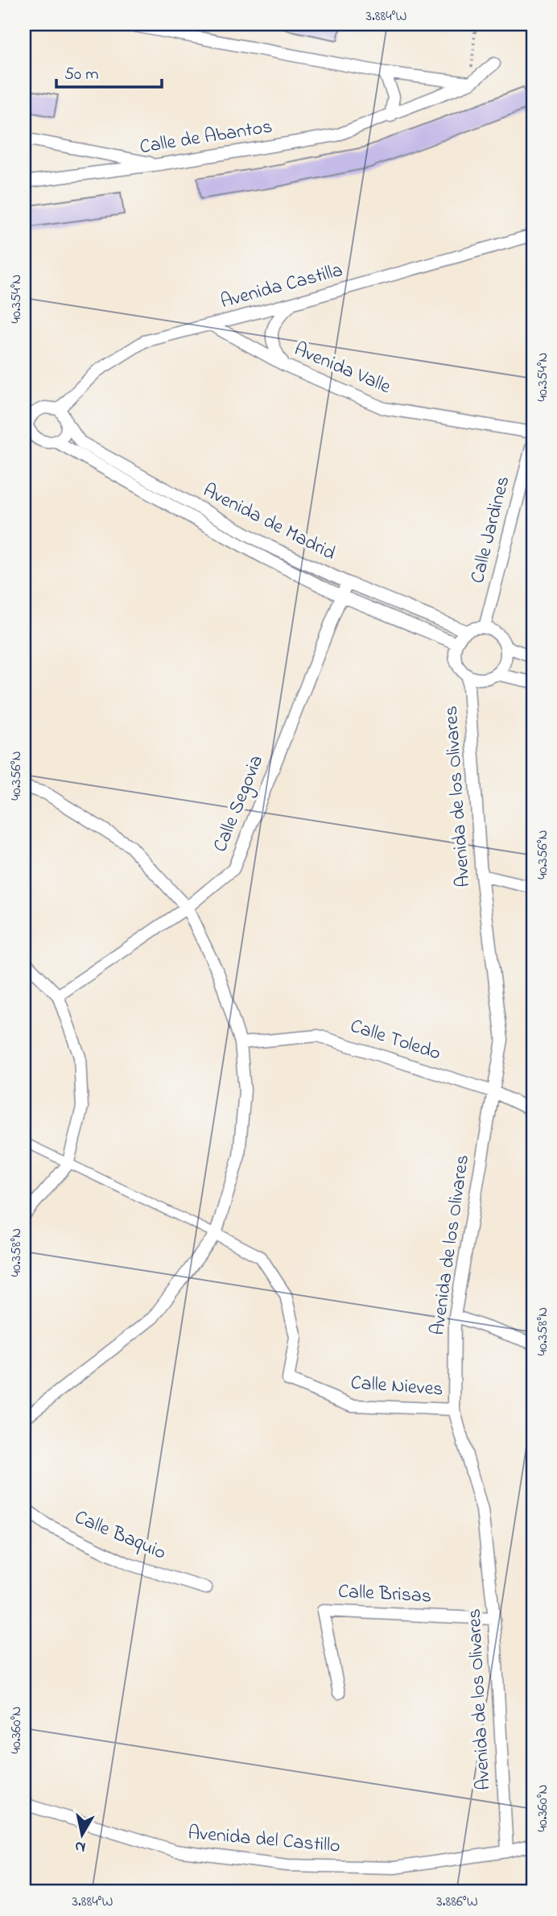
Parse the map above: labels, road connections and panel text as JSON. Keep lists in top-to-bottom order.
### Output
{
  "streets": {
    "street": [
      "Calle de Abantos",
      "Avenida Castilla",
      "Avenida Valle",
      "Avenida de Madrid",
      "Calle Jardines",
      "Avenida de los Olivares",
      "Calle Segovia",
      "Calle Toledo",
      "Calle Nieves",
      "Calle Baquio",
      "Calle Brisas",
      "Avenida del Castillo"
    ]
  },
  "crossings": [
    ["Avenida Castilla", "Avenida Valle"],
    ["Avenida Castilla", "Avenida de Madrid"],
    ["Avenida de Madrid", "Calle Jardines"],
    ["Avenida de Madrid", "Avenida de los Olivares"],
    ["Avenida de Madrid", "Calle Segovia"],
    ["Calle Jardines", "Avenida de los Olivares"],
    ["Avenida de los Olivares", "Calle Toledo"],
    ["Avenida de los Olivares", "Calle Nieves"],
    ["Avenida de los Olivares", "Calle Brisas"],
    ["Avenida de los Olivares", "Avenida del Castillo"]
  ],
  "scale_bar": "50 m",
  "north": "bottom",
  "coordinates": [
    "3.884°W",
    "40.354°N",
    "40.356°N",
    "40.358°N",
    "40.360°N",
    "3.886°W"
  ]
}
